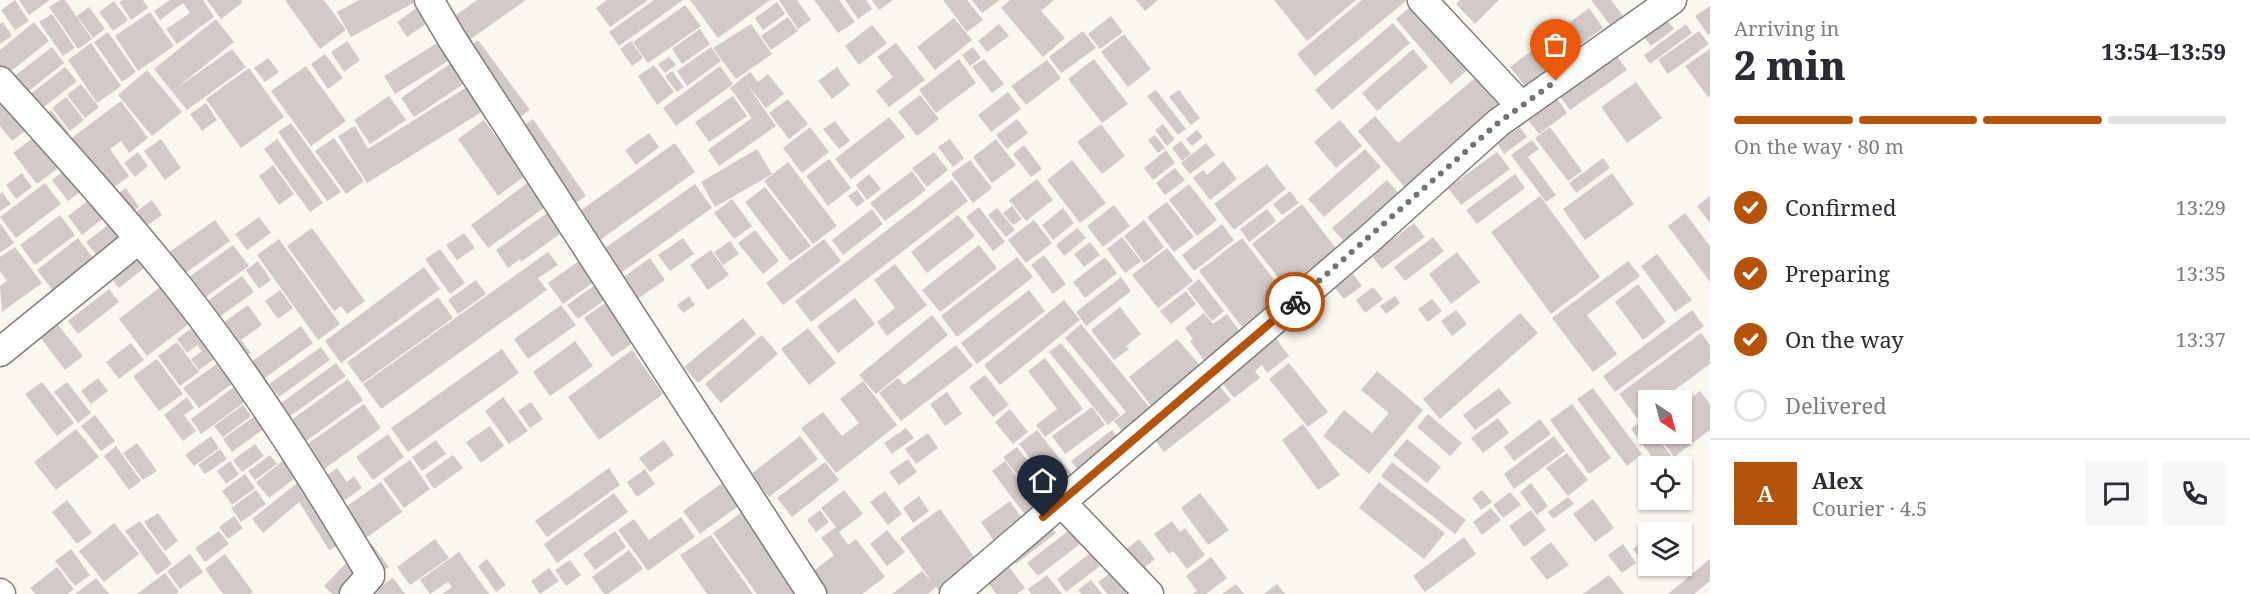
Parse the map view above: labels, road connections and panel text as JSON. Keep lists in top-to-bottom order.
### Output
{
  "north": "bottom right",
  "page": {
    "heading": ["2 min", "Arriving in", "13:54–13:59"],
    "panel": ["Alex", "Courier · 4.5"],
    "bar": "On the way · 80 m",
    "list": [
      ["Confirmed", "13:29"],
      ["Preparing", "13:35"],
      ["On the way", "13:37"],
      "Delivered"
    ],
    "round": "A"
  }
}
